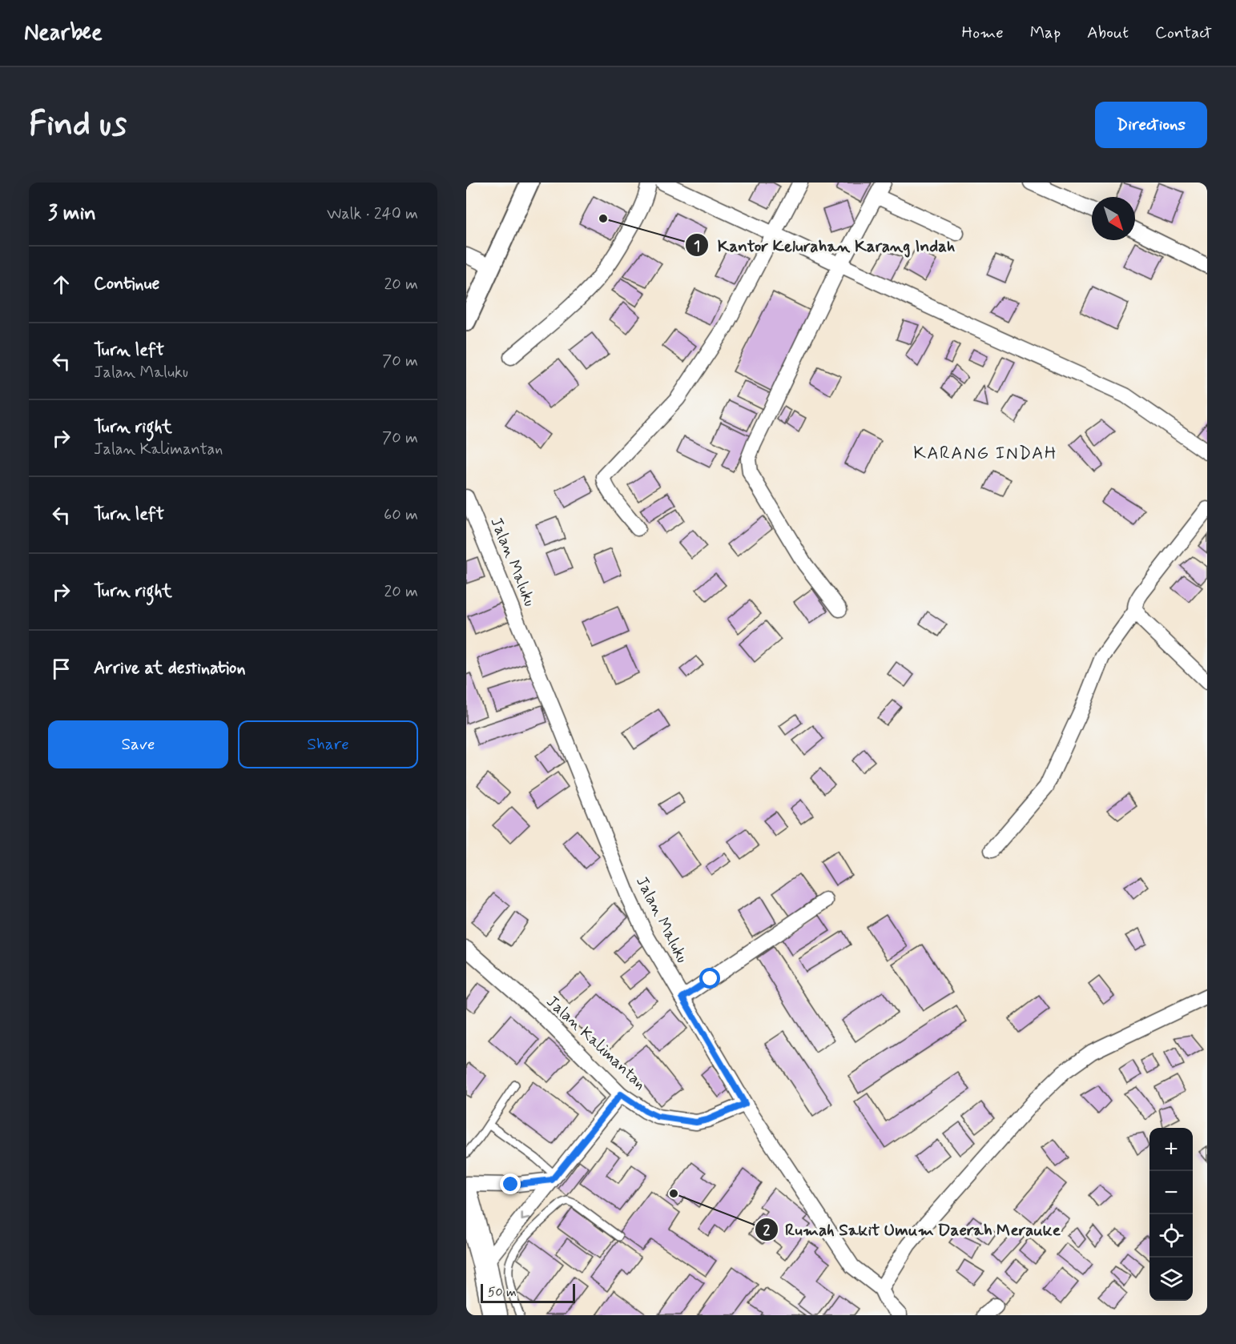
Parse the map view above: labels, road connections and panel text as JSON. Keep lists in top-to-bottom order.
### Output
{
  "streets": {
    "street": ["Jalan Maluku", "Jalan Kalimantan"]
  },
  "crossings": [
    ["Jalan Maluku", "Jalan Kalimantan"]
  ],
  "districts": ["KARANG INDAH"],
  "places": ["Kantor Kelurahan Karang Indah", "Rumah Sakit Umum Daerah Merauke"],
  "scale_bar": "50 m",
  "north": "bottom right",
  "page": {
    "header": "Nearbee",
    "nav": [
      "Home",
      "Map",
      "About",
      "Contact"
    ],
    "buttons": [
      "Directions",
      ["Save", "Share"]
    ],
    "title": "Find us",
    "heading": ["3 min", "Walk · 240 m"],
    "list": [
      ["Continue", "20 m"],
      ["Turn left", "Jalan Maluku", "70 m"],
      ["Turn right", "Jalan Kalimantan", "70 m"],
      ["Turn left", "60 m"],
      ["Turn right", "20 m"],
      "Arrive at destination"
    ],
    "map_buttons": ["+", "−"],
    "scale": "50 m"
  }
}
